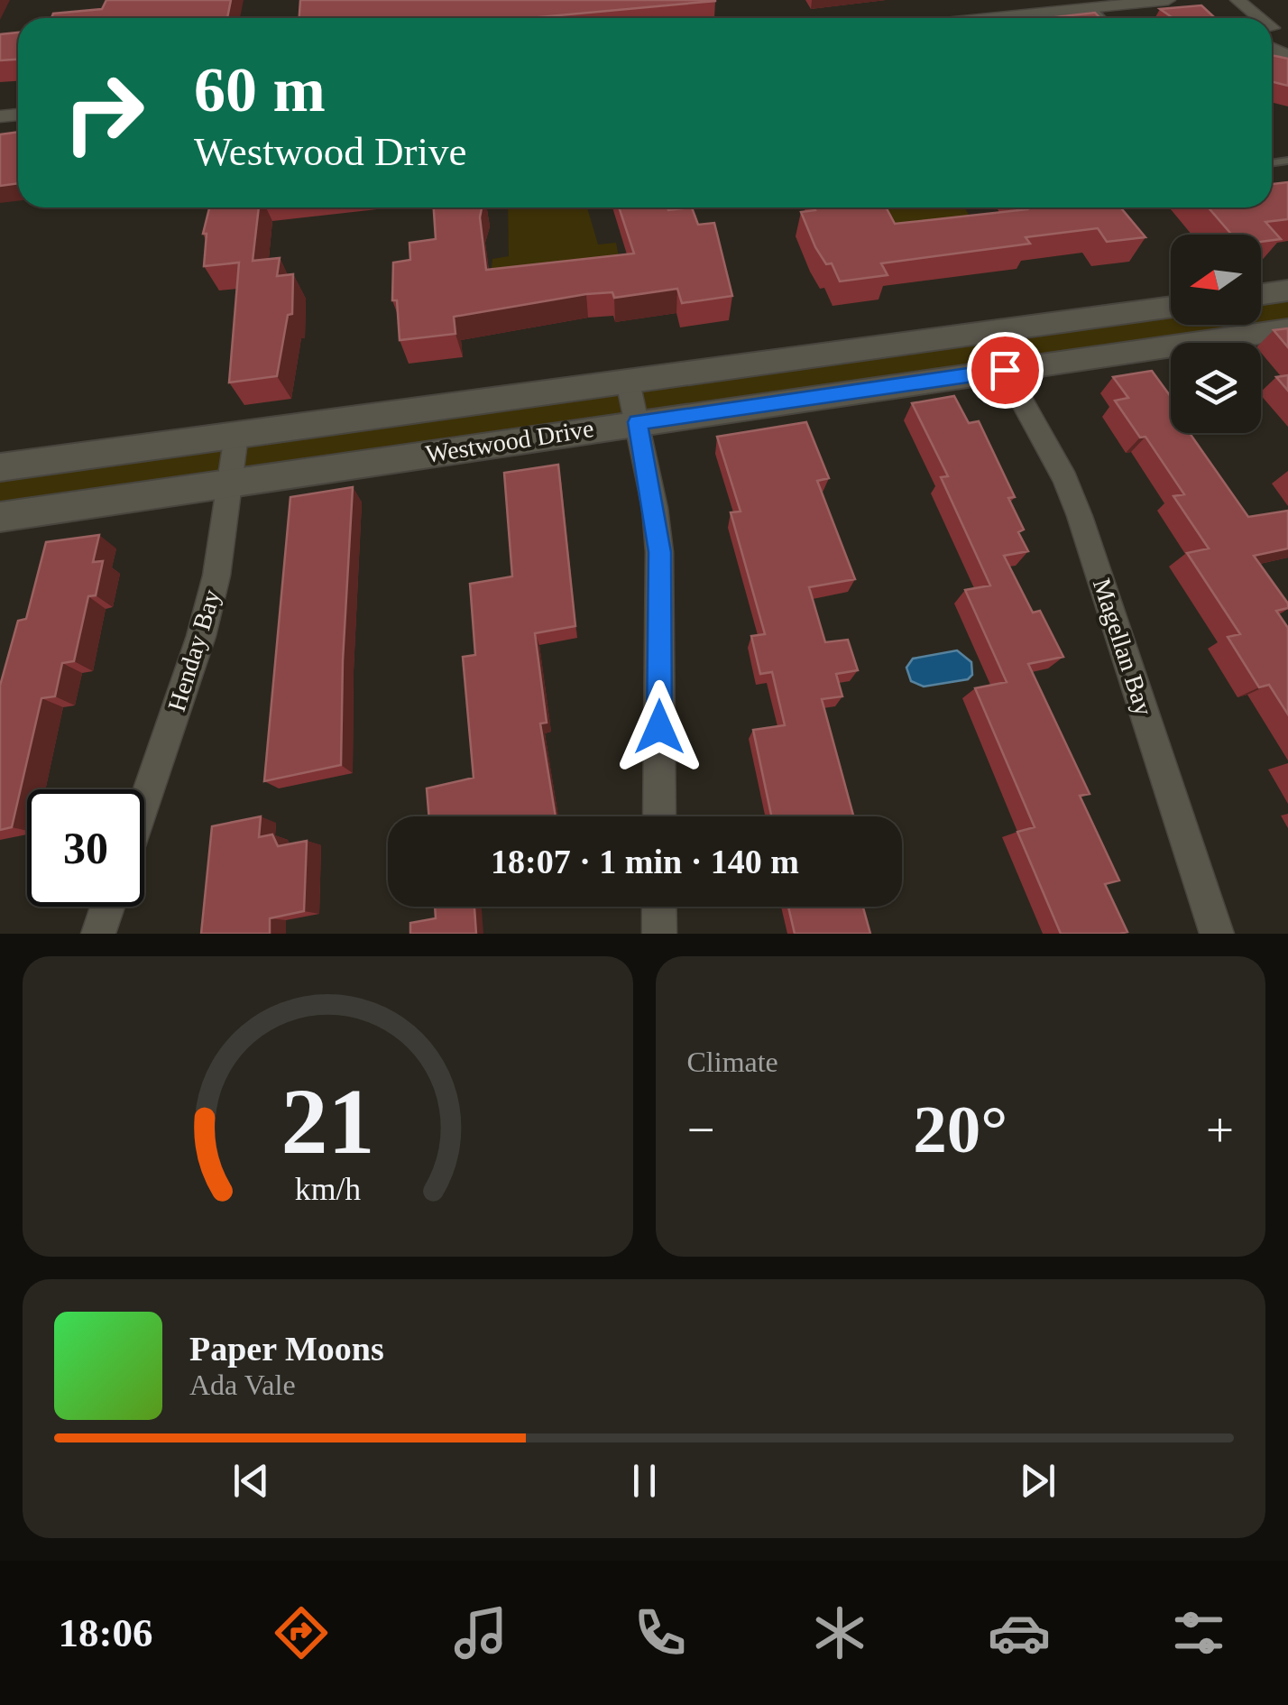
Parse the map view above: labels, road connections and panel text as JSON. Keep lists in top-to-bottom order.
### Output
{
  "streets": {
    "street": ["Westwood Drive", "Magellan Bay", "Henday Bay"]
  },
  "crossings": [
    ["Westwood Drive", "Magellan Bay"],
    ["Westwood Drive", "Henday Bay"]
  ],
  "north": "left",
  "page": {
    "turn": ["60 m", "Westwood Drive"],
    "limit": "30",
    "trip": "18:07 · 1 min · 140 m",
    "tile": "Climate",
    "heat": ["−", "20°", "+"],
    "song": ["Paper Moons", "Ada Vale"],
    "tabs": "18:06",
    "gauge": ["21", "km/h"]
  }
}
